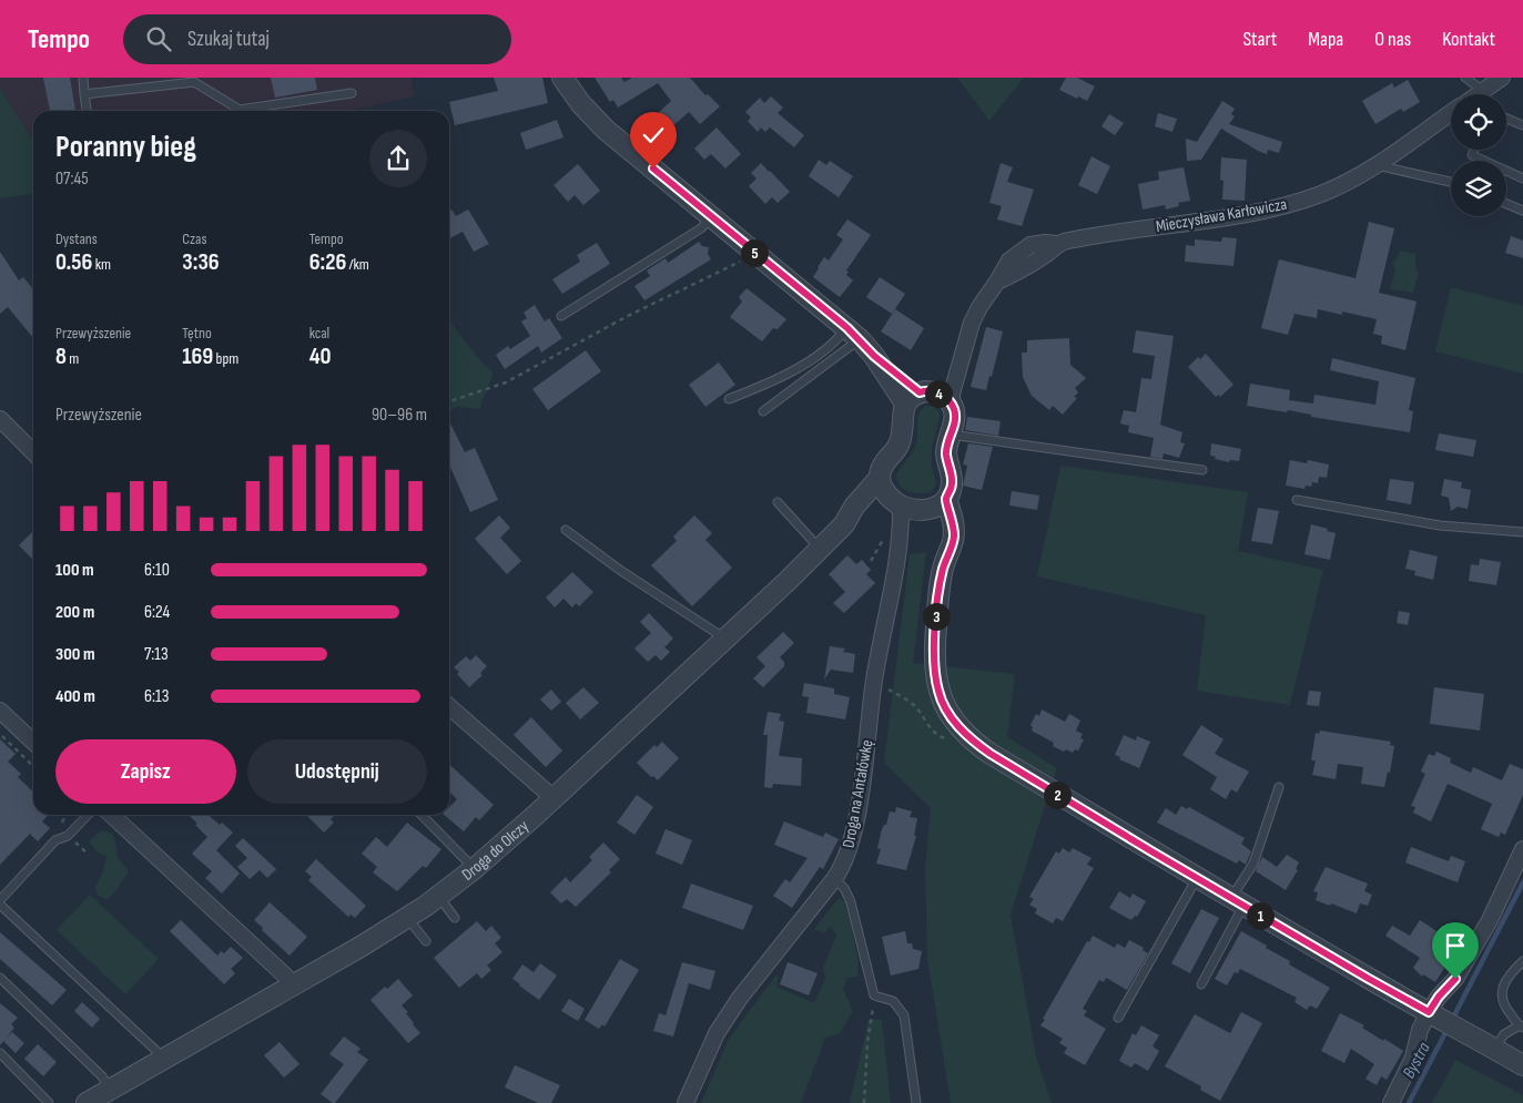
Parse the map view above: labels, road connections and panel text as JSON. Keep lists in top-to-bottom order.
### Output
{
  "streets": {
    "street": ["Mieczysława Karłowicza", "Droga na Antałówkę", "Droga do Olczy"]
  },
  "crossings": [
    ["Mieczysława Karłowicza", "Droga do Olczy"],
    ["Droga na Antałówkę", "Droga do Olczy"]
  ],
  "water": ["Bystra"],
  "page": {
    "header": "Tempo",
    "search": "Szukaj tutaj",
    "nav": [
      "Start",
      "Mapa",
      "O nas",
      "Kontakt"
    ],
    "heading": ["Poranny bieg", "07:45"],
    "stats": [
      ["Dystans", "0.56 km"],
      ["Czas", "3:36"],
      ["Tempo", "6:26 /km"],
      ["Przewyższenie", "8 m"],
      ["Tętno", "169 bpm"],
      ["kcal", "40"]
    ],
    "pins": [
      "5",
      "4",
      "3",
      "2",
      "1"
    ],
    "chart": ["Przewyższenie", "90–96 m"],
    "list": [
      {
        "name": "100 m",
        "note": "6:10"
      },
      {
        "name": "200 m",
        "note": "6:24"
      },
      {
        "name": "300 m",
        "note": "7:13"
      },
      {
        "name": "400 m",
        "note": "6:13"
      }
    ],
    "buttons": ["Zapisz", "Udostępnij"]
  }
}
